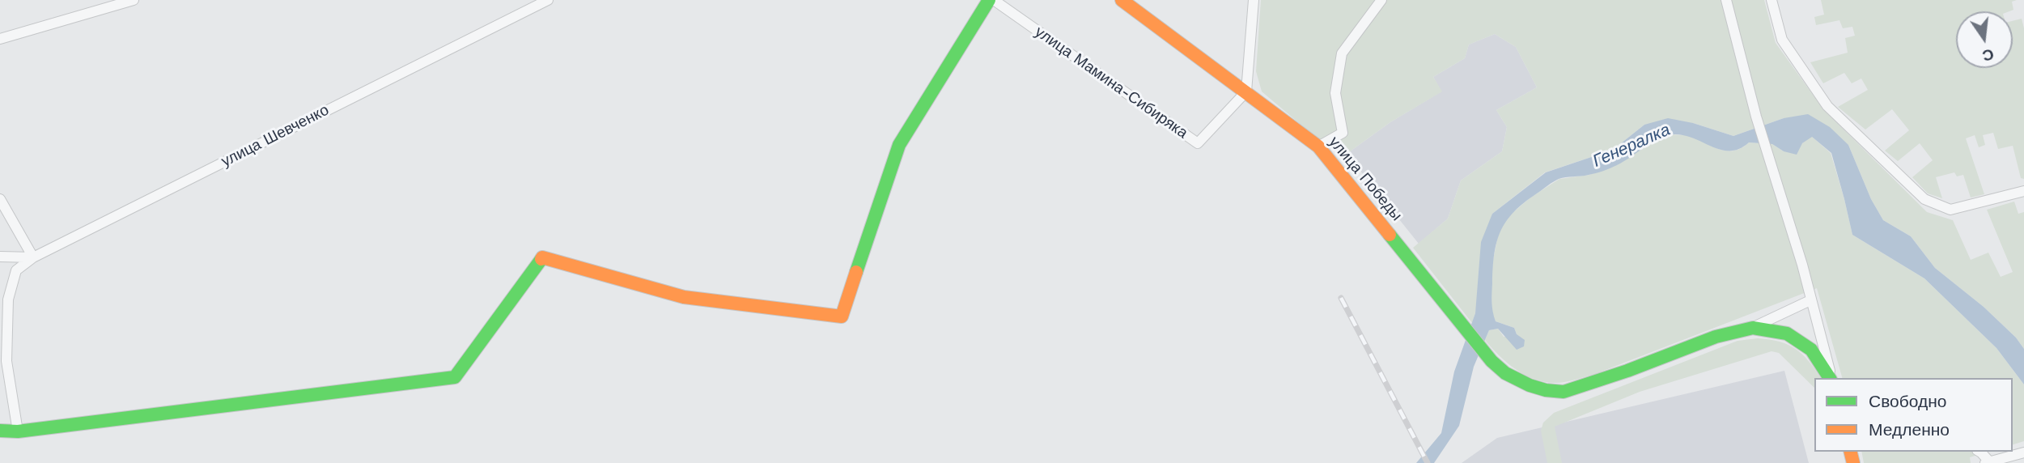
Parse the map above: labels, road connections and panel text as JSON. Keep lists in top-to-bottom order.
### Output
{
  "streets": {
    "street": ["улица Мамина-Сибиряка", "улица Шевченко", "улица Победы"]
  },
  "crossings": [
    ["улица Мамина-Сибиряка", "улица Победы"]
  ],
  "water": ["Генералка"],
  "legend": ["Свободно", "Медленно"],
  "north": "bottom"
}
